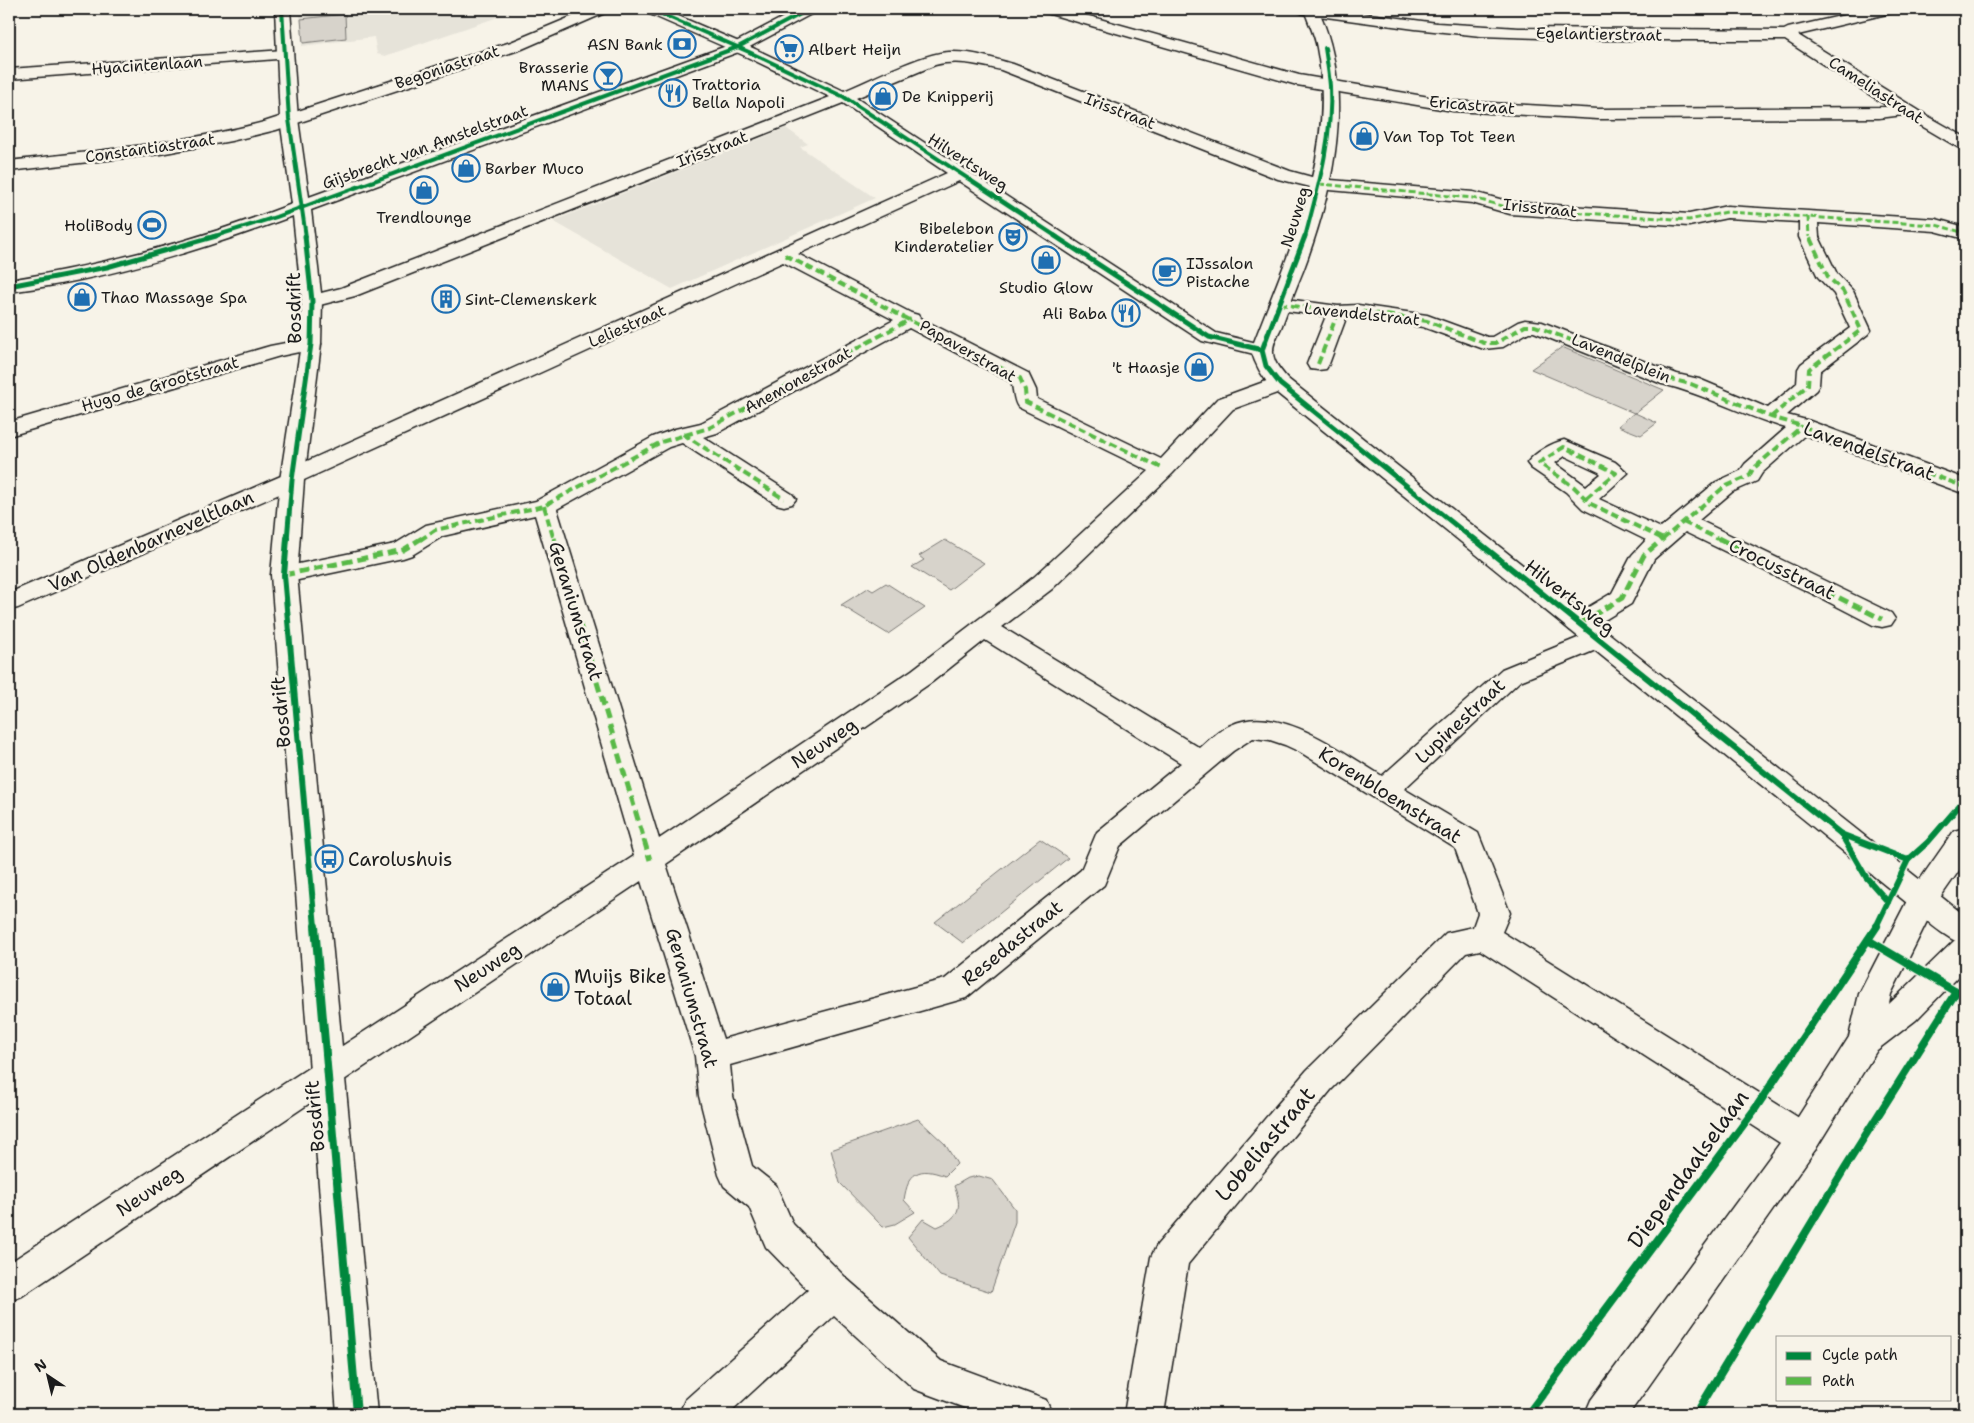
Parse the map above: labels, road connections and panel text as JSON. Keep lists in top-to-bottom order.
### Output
{
  "streets": {
    "street": [
      "Egelantierstraat",
      "Hyacintenlaan",
      "Begoniastraat",
      "Cameliastraat",
      "Ericastraat",
      "Irisstraat",
      "Gijsbrecht van Amstelstraat",
      "Constantiastraat",
      "Hilvertsweg",
      "Neuweg",
      "Bosdrift",
      "Lavendelstraat",
      "Leliestraat",
      "Papaverstraat",
      "Lavendelplein",
      "Anemonestraat",
      "Hugo de Grootstraat",
      "Van Oldenbarneveltlaan",
      "Crocusstraat",
      "Geraniumstraat",
      "Lupinestraat",
      "Korenbloemstraat",
      "Resedastraat",
      "Lobeliastraat"
    ],
    "cycle path": ["Diependaalselaan"]
  },
  "crossings": [
    ["Egelantierstraat", "Cameliastraat"],
    ["Egelantierstraat", "Neuweg"],
    ["Hyacintenlaan", "Bosdrift"],
    ["Begoniastraat", "Constantiastraat"],
    ["Begoniastraat", "Bosdrift"],
    ["Cameliastraat", "Ericastraat"],
    ["Ericastraat", "Neuweg"],
    ["Irisstraat", "Hilvertsweg"],
    ["Irisstraat", "Neuweg"],
    ["Irisstraat", "Bosdrift"],
    ["Gijsbrecht van Amstelstraat", "Hilvertsweg"],
    ["Gijsbrecht van Amstelstraat", "Bosdrift"],
    ["Constantiastraat", "Bosdrift"],
    ["Hilvertsweg", "Neuweg"],
    ["Hilvertsweg", "Leliestraat"],
    ["Hilvertsweg", "Lupinestraat"],
    ["Neuweg", "Bosdrift"],
    ["Neuweg", "Lavendelstraat"],
    ["Neuweg", "Papaverstraat"],
    ["Neuweg", "Geraniumstraat"],
    ["Bosdrift", "Leliestraat"],
    ["Bosdrift", "Anemonestraat"],
    ["Bosdrift", "Hugo de Grootstraat"],
    ["Bosdrift", "Van Oldenbarneveltlaan"],
    ["Lavendelstraat", "Lavendelplein"],
    ["Lavendelstraat", "Lupinestraat"],
    ["Leliestraat", "Papaverstraat"],
    ["Leliestraat", "Van Oldenbarneveltlaan"],
    ["Papaverstraat", "Anemonestraat"],
    ["Anemonestraat", "Geraniumstraat"],
    ["Crocusstraat", "Lupinestraat"],
    ["Geraniumstraat", "Resedastraat"],
    ["Lupinestraat", "Korenbloemstraat"],
    ["Korenbloemstraat", "Resedastraat"],
    ["Korenbloemstraat", "Lobeliastraat"]
  ],
  "places": {
    "bank": ["ASN Bank"],
    "supermarket": ["Albert Heijn"],
    "bar": ["Brasserie MANS"],
    "restaurant": ["Trattoria Bella Napoli", "Ali Baba"],
    "shop": [
      "De Knipperij",
      "Van Top Tot Teen",
      "Barber Muco",
      "Trendlounge",
      "Studio Glow",
      "Thao Massage Spa",
      "'t Haasje",
      "Muijs Bike Totaal"
    ],
    "sports": ["HoliBody"],
    "theatre": ["Bibelebon Kinderatelier"],
    "cafe": ["IJssalon Pistache"],
    "building": ["Sint-Clemenskerk"],
    "bus stop": ["Carolushuis"]
  },
  "legend": ["Cycle path", "Path"],
  "north": "top left"
}
